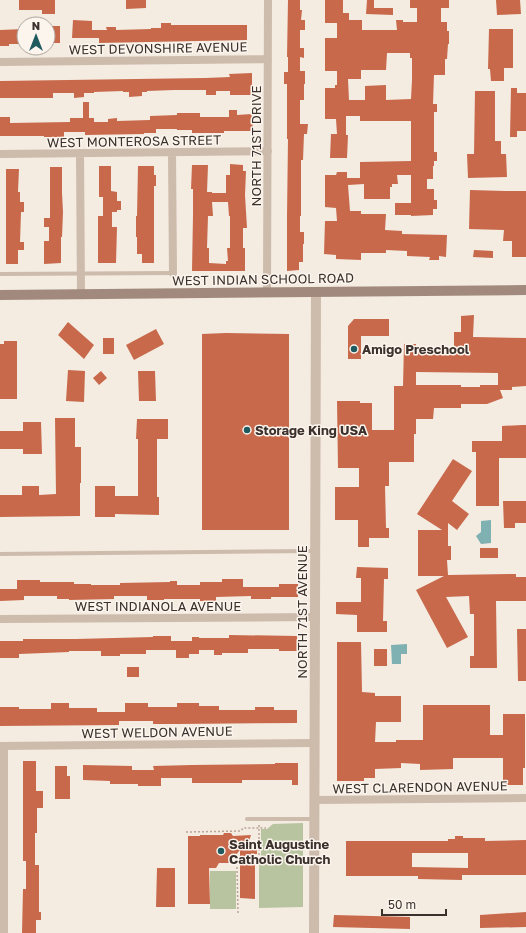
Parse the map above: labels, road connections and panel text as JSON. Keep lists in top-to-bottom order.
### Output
{
  "streets": {
    "main road": ["WEST INDIAN SCHOOL ROAD"],
    "street": [
      "WEST DEVONSHIRE AVENUE",
      "WEST MONTEROSA STREET",
      "NORTH 71ST DRIVE",
      "WEST INDIANOLA AVENUE",
      "NORTH 71ST AVENUE",
      "WEST WELDON AVENUE",
      "WEST CLARENDON AVENUE"
    ]
  },
  "crossings": [
    ["WEST DEVONSHIRE AVENUE", "NORTH 71ST DRIVE"],
    ["WEST MONTEROSA STREET", "NORTH 71ST DRIVE"],
    ["NORTH 71ST DRIVE", "WEST INDIAN SCHOOL ROAD"],
    ["WEST INDIAN SCHOOL ROAD", "NORTH 71ST AVENUE"],
    ["WEST INDIANOLA AVENUE", "NORTH 71ST AVENUE"],
    ["NORTH 71ST AVENUE", "WEST WELDON AVENUE"],
    ["NORTH 71ST AVENUE", "WEST CLARENDON AVENUE"]
  ],
  "places": ["Amigo Preschool", "Storage King USA", "Saint Augustine Catholic Church"],
  "scale_bar": "50 m",
  "north": "top"
}
